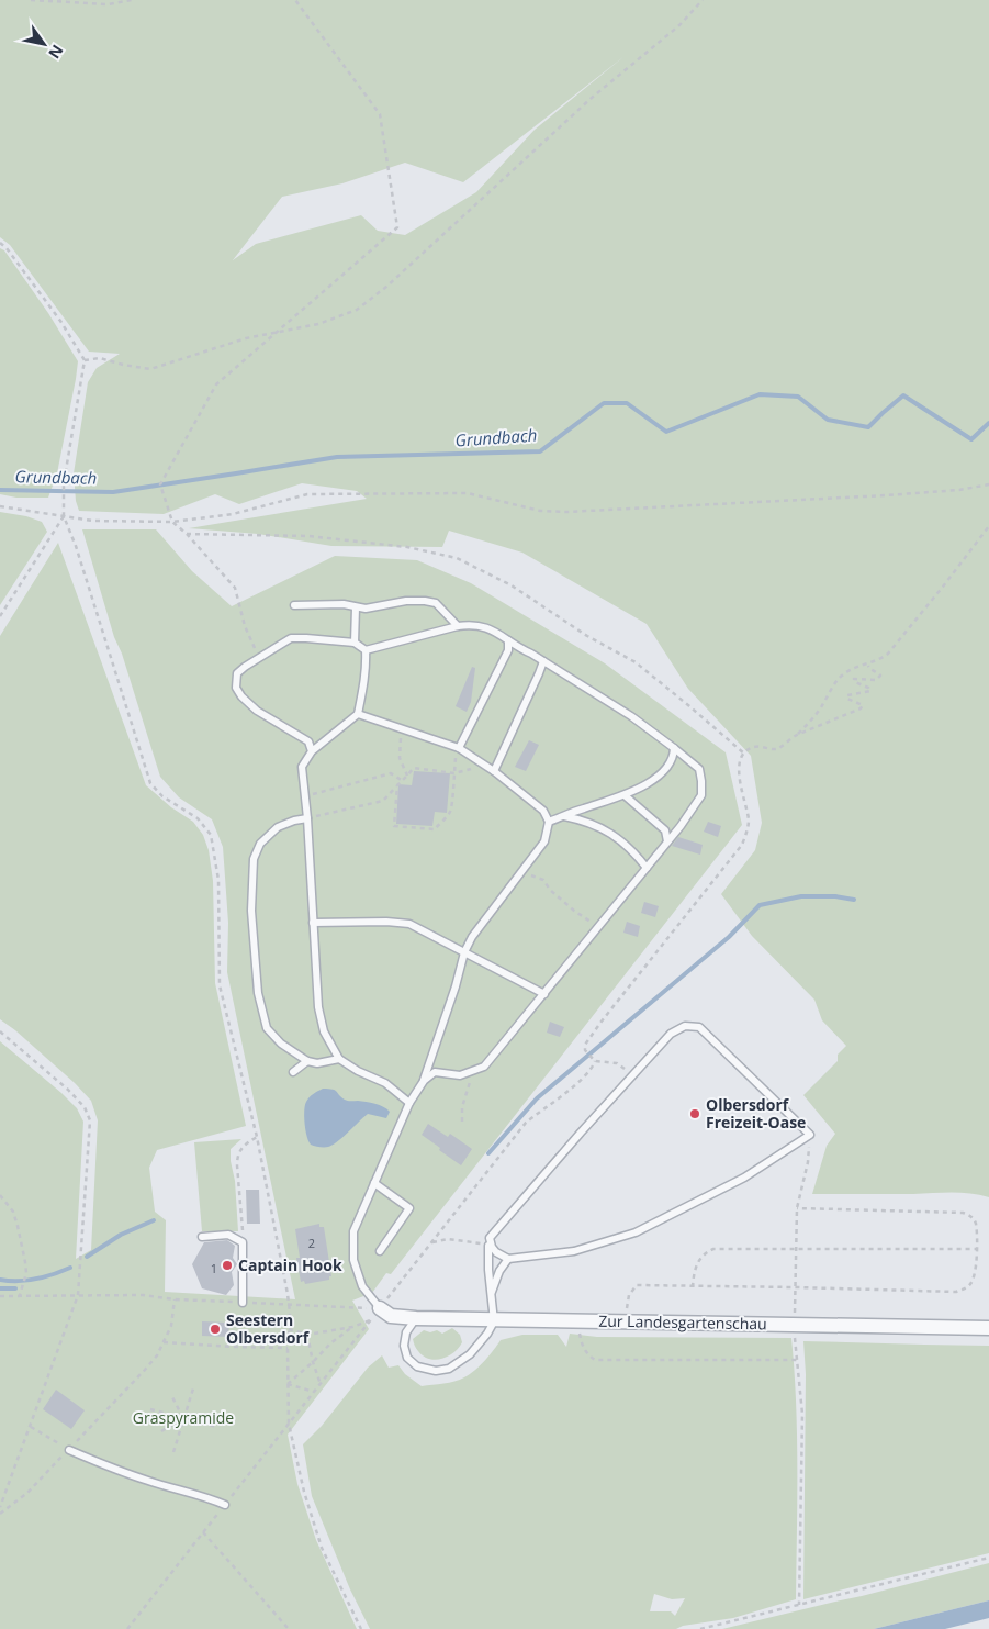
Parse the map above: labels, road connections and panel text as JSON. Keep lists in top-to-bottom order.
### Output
{
  "streets": {
    "street": ["Zur Landesgartenschau"]
  },
  "water": ["Grundbach"],
  "parks": ["Graspyramide"],
  "places": ["Olbersdorf Freizeit-Oase", "Captain Hook", "Seestern Olbersdorf"],
  "house_numbers": ["2", "1"],
  "north": "bottom right"
}
